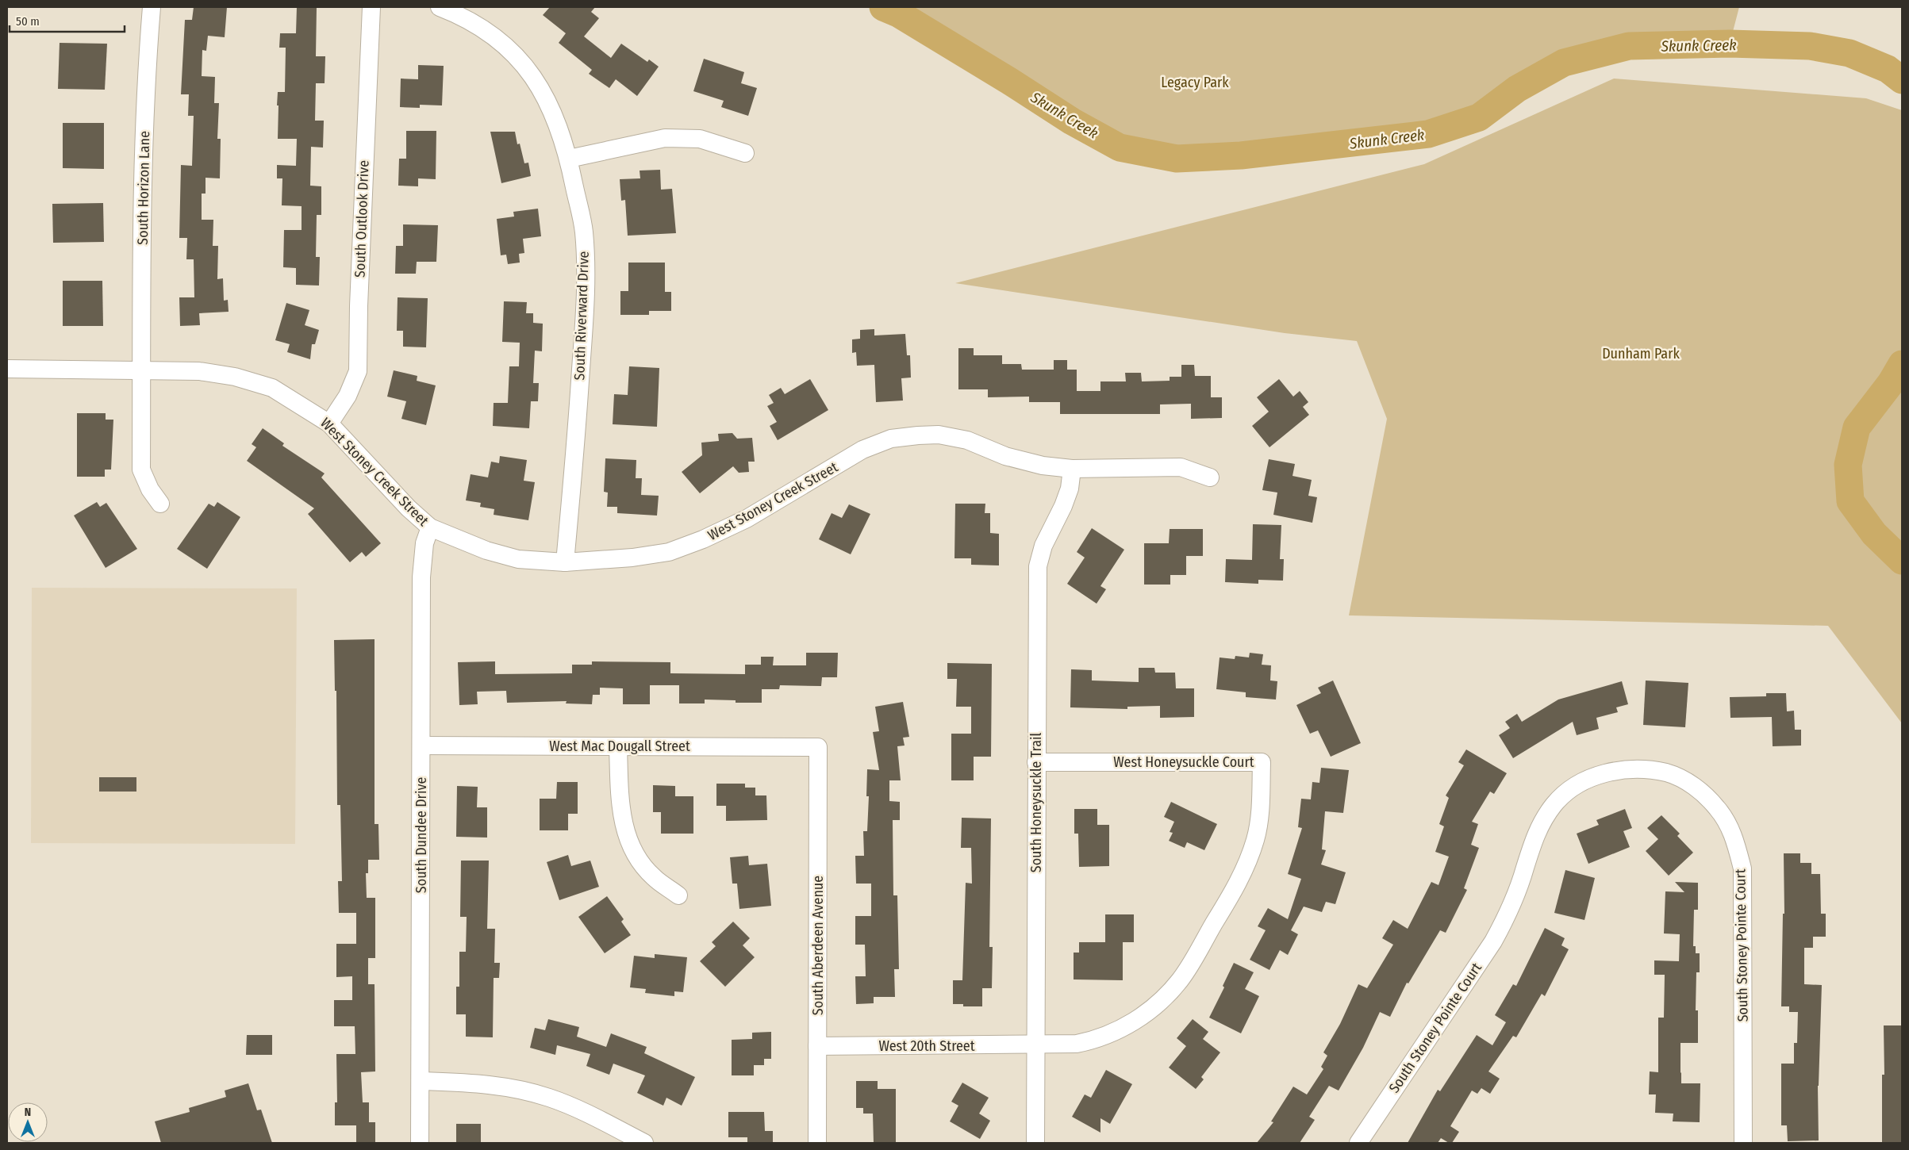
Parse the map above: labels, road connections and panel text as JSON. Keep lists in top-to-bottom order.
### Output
{
  "streets": {
    "street": [
      "South Horizon Lane",
      "South Outlook Drive",
      "South Riverward Drive",
      "West Stoney Creek Street",
      "West Mac Dougall Street",
      "West Honeysuckle Court",
      "South Honeysuckle Trail",
      "South Dundee Drive",
      "South Aberdeen Avenue",
      "South Stoney Pointe Court",
      "West 20th Street"
    ]
  },
  "crossings": [
    ["South Horizon Lane", "West Stoney Creek Street"],
    ["South Outlook Drive", "West Stoney Creek Street"],
    ["South Riverward Drive", "West Stoney Creek Street"],
    ["West Stoney Creek Street", "South Honeysuckle Trail"],
    ["West Stoney Creek Street", "South Dundee Drive"],
    ["West Mac Dougall Street", "South Dundee Drive"],
    ["West Mac Dougall Street", "South Aberdeen Avenue"],
    ["West Honeysuckle Court", "South Honeysuckle Trail"],
    ["West Honeysuckle Court", "West 20th Street"],
    ["South Honeysuckle Trail", "West 20th Street"],
    ["South Aberdeen Avenue", "West 20th Street"]
  ],
  "water": ["Skunk Creek"],
  "parks": ["Legacy Park", "Dunham Park"],
  "scale_bar": "50 m",
  "north": "top"
}
